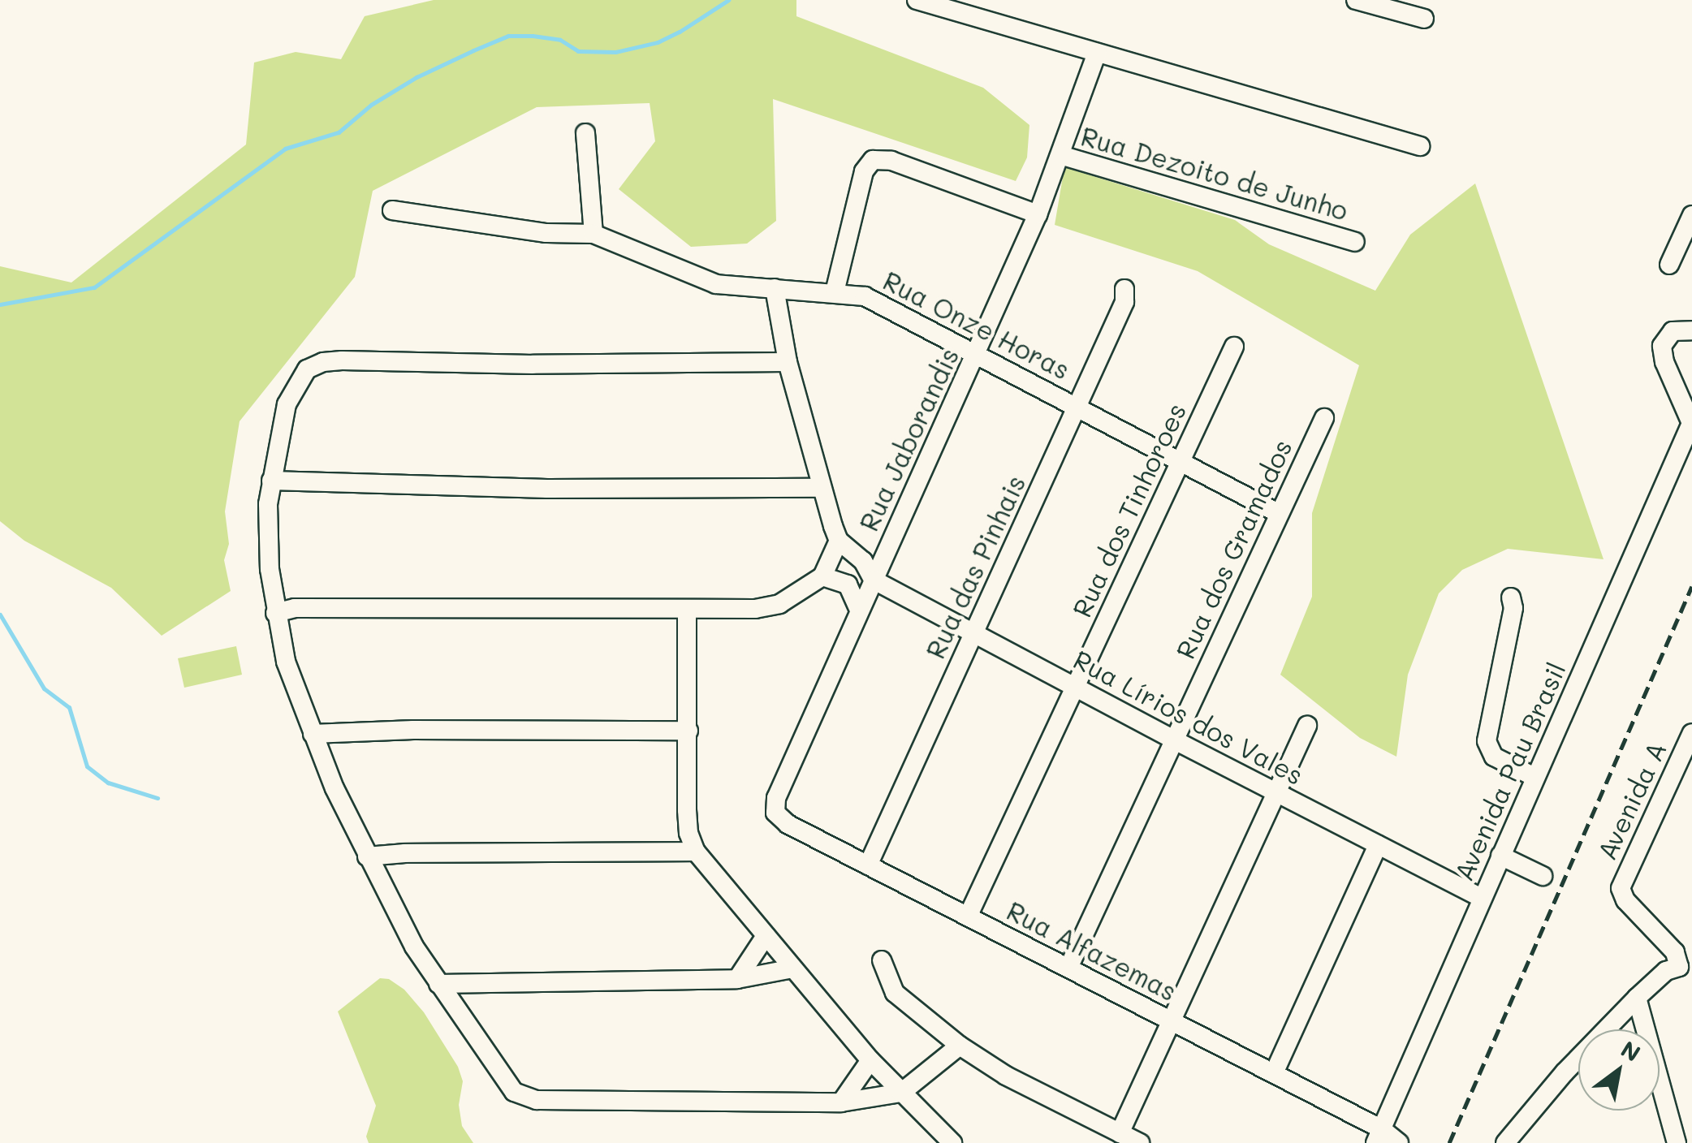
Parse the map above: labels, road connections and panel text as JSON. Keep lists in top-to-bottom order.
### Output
{
  "streets": {
    "street": [
      "Rua Dezoito de Junho",
      "Rua Onze Horas",
      "Rua Jaborandis",
      "Rua dos Tinhoroes",
      "Rua dos Gramados",
      "Rua das Pinhais",
      "Rua Lírios dos Vales",
      "Avenida Pau Brasil",
      "Avenida A",
      "Rua Alfazemas"
    ]
  },
  "crossings": [
    ["Rua Dezoito de Junho", "Rua Jaborandis"],
    ["Rua Onze Horas", "Rua Jaborandis"],
    ["Rua Onze Horas", "Rua dos Tinhoroes"],
    ["Rua Onze Horas", "Rua dos Gramados"],
    ["Rua Onze Horas", "Rua das Pinhais"],
    ["Rua Jaborandis", "Rua Lírios dos Vales"],
    ["Rua Jaborandis", "Rua Alfazemas"],
    ["Rua dos Tinhoroes", "Rua Lírios dos Vales"],
    ["Rua dos Tinhoroes", "Rua Alfazemas"],
    ["Rua dos Gramados", "Rua Lírios dos Vales"],
    ["Rua dos Gramados", "Rua Alfazemas"],
    ["Rua das Pinhais", "Rua Lírios dos Vales"],
    ["Rua das Pinhais", "Rua Alfazemas"],
    ["Rua Lírios dos Vales", "Avenida Pau Brasil"],
    ["Avenida Pau Brasil", "Rua Alfazemas"]
  ],
  "north": "top right"
}
